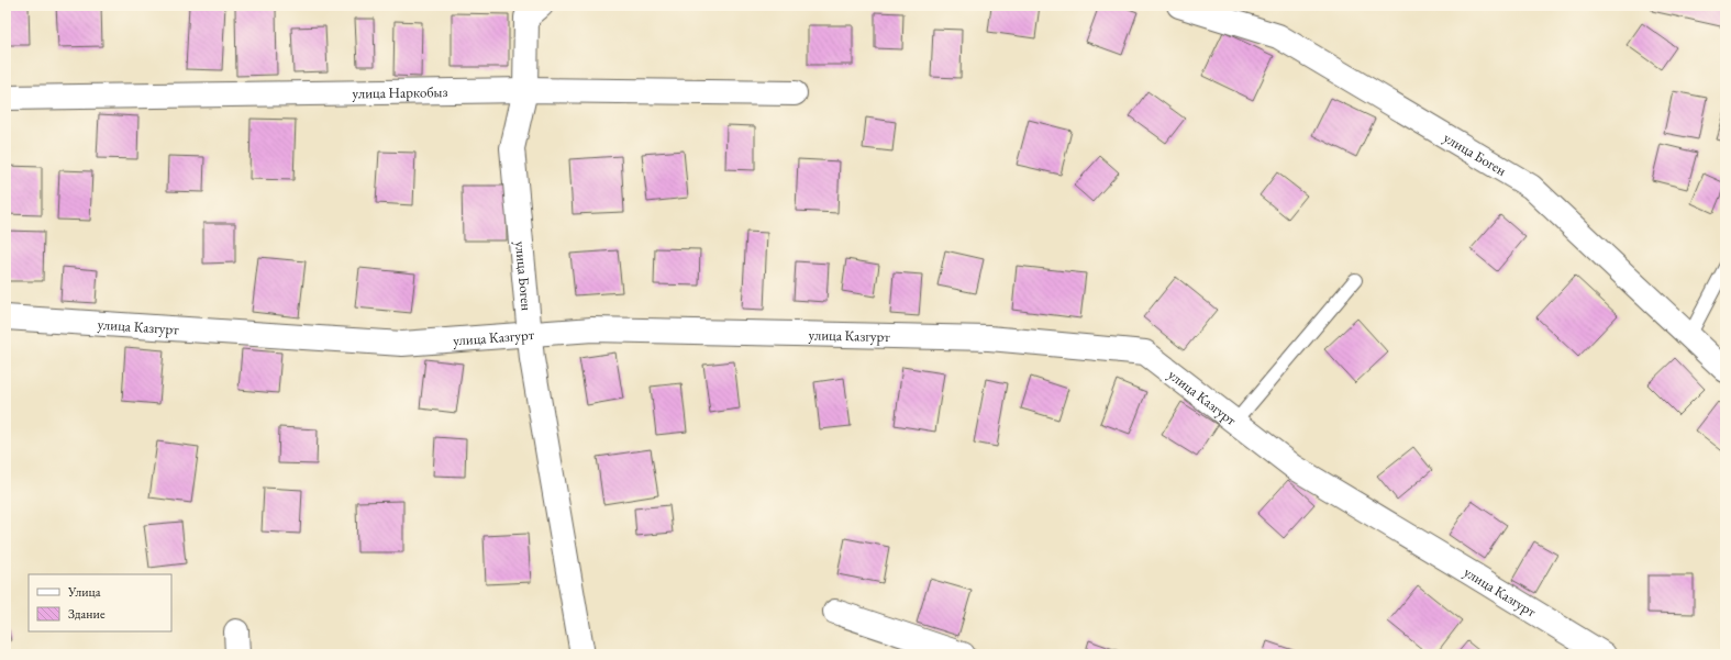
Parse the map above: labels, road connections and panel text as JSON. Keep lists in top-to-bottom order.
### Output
{
  "streets": {
    "street": ["улица Наркобыз", "улица Боген", "улица Казгурт"]
  },
  "crossings": [
    ["улица Наркобыз", "улица Боген"],
    ["улица Боген", "улица Казгурт"]
  ],
  "legend": ["Улица", "Здание"]
}
